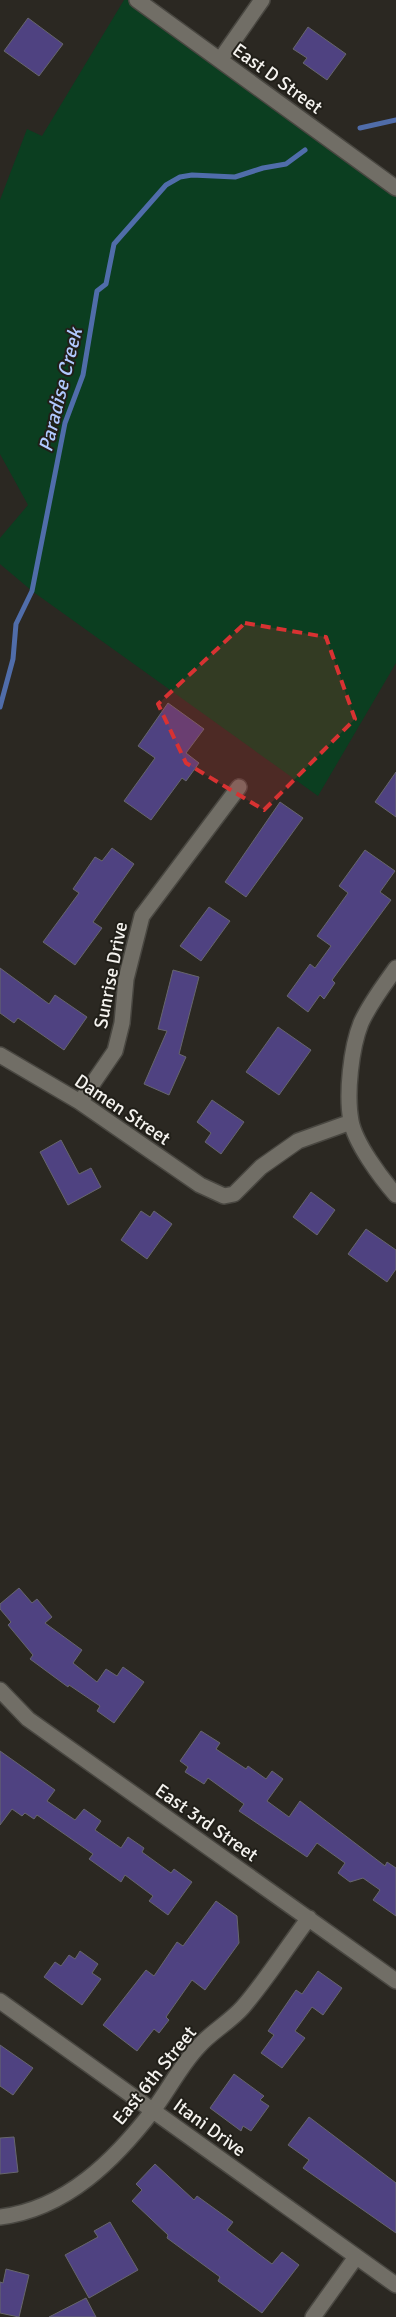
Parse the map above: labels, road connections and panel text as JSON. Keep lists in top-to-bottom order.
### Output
{
  "streets": {
    "street": [
      "East D Street",
      "Sunrise Drive",
      "Damen Street",
      "East 3rd Street",
      "East 6th Street",
      "Itani Drive"
    ]
  },
  "crossings": [
    ["Sunrise Drive", "Damen Street"],
    ["East 3rd Street", "East 6th Street"],
    ["East 6th Street", "Itani Drive"]
  ],
  "water": ["Paradise Creek"]
}
